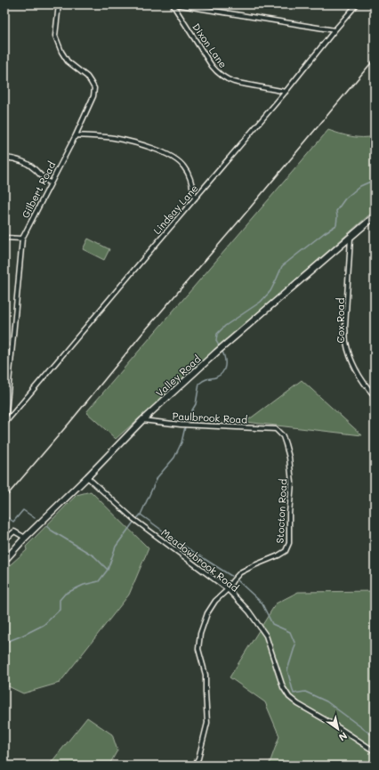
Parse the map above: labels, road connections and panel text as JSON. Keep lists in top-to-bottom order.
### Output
{
  "streets": {
    "main road": ["Valley Road"],
    "street": [
      "Dixon Lane",
      "Gilbert Road",
      "Lindsay Lane",
      "Cox Road",
      "Paulbrook Road",
      "Stocton Road",
      "Meadowbrook Road"
    ]
  },
  "crossings": [
    ["Dixon Lane", "Lindsay Lane"],
    ["Gilbert Road", "Lindsay Lane"],
    ["Cox Road", "Valley Road"],
    ["Valley Road", "Paulbrook Road"],
    ["Valley Road", "Meadowbrook Road"],
    ["Paulbrook Road", "Stocton Road"],
    ["Stocton Road", "Meadowbrook Road"]
  ],
  "north": "bottom right"
}
